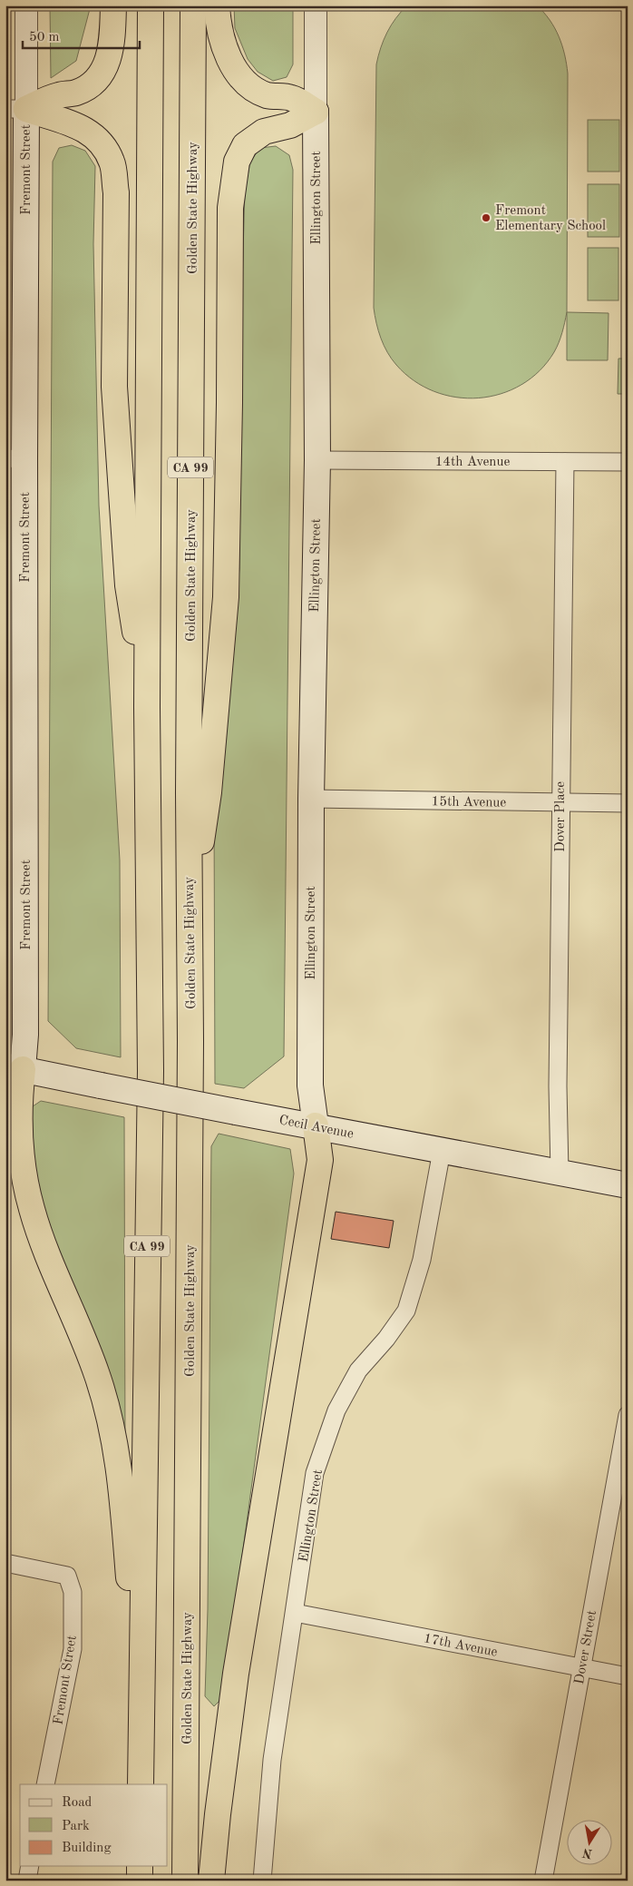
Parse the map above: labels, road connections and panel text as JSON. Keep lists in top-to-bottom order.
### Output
{
  "streets": {
    "highway": ["Golden State Highway", "CA 99"],
    "main road": ["Fremont Street", "Ellington Street", "Cecil Avenue"],
    "street": [
      "14th Avenue",
      "15th Avenue",
      "Dover Place",
      "17th Avenue",
      "Dover Street"
    ]
  },
  "crossings": [
    ["Fremont Street", "Cecil Avenue"],
    ["Ellington Street", "14th Avenue"],
    ["Ellington Street", "15th Avenue"],
    ["Ellington Street", "Cecil Avenue"],
    ["Ellington Street", "17th Avenue"],
    ["14th Avenue", "Dover Place"],
    ["15th Avenue", "Dover Place"],
    ["Dover Place", "Cecil Avenue"],
    ["17th Avenue", "Dover Street"]
  ],
  "places": ["Fremont Elementary School"],
  "legend": ["Road", "Park", "Building"],
  "scale_bar": "50 m",
  "north": "bottom"
}
